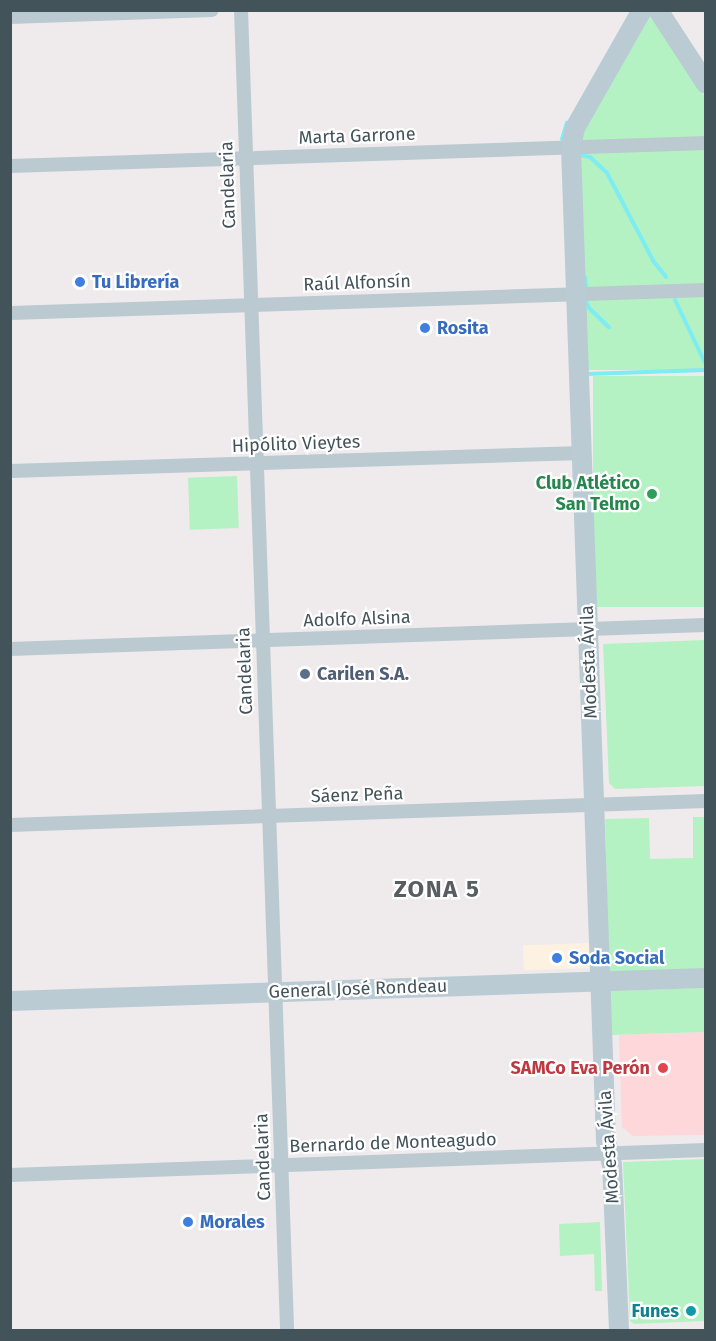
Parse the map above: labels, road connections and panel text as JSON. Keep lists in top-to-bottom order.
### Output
{
  "streets": {
    "street": [
      "Marta Garrone",
      "Candelaria",
      "Raúl Alfonsín",
      "Hipólito Vieytes",
      "Adolfo Alsina",
      "Modesta Ávila",
      "Sáenz Peña",
      "General José Rondeau",
      "Bernardo de Monteagudo"
    ]
  },
  "crossings": [
    ["Marta Garrone", "Candelaria"],
    ["Marta Garrone", "Modesta Ávila"],
    ["Candelaria", "Raúl Alfonsín"],
    ["Candelaria", "Hipólito Vieytes"],
    ["Candelaria", "Adolfo Alsina"],
    ["Candelaria", "Sáenz Peña"],
    ["Candelaria", "General José Rondeau"],
    ["Candelaria", "Bernardo de Monteagudo"],
    ["Raúl Alfonsín", "Modesta Ávila"],
    ["Hipólito Vieytes", "Modesta Ávila"],
    ["Adolfo Alsina", "Modesta Ávila"],
    ["Modesta Ávila", "Sáenz Peña"],
    ["Modesta Ávila", "General José Rondeau"],
    ["Modesta Ávila", "Bernardo de Monteagudo"]
  ],
  "districts": ["ZONA 5"],
  "places": [
    "Tu Librería",
    "Rosita",
    "Club Atlético San Telmo",
    "Carilen S.A.",
    "Soda Social",
    "SAMCo Eva Perón",
    "Morales",
    "Funes"
  ]
}
